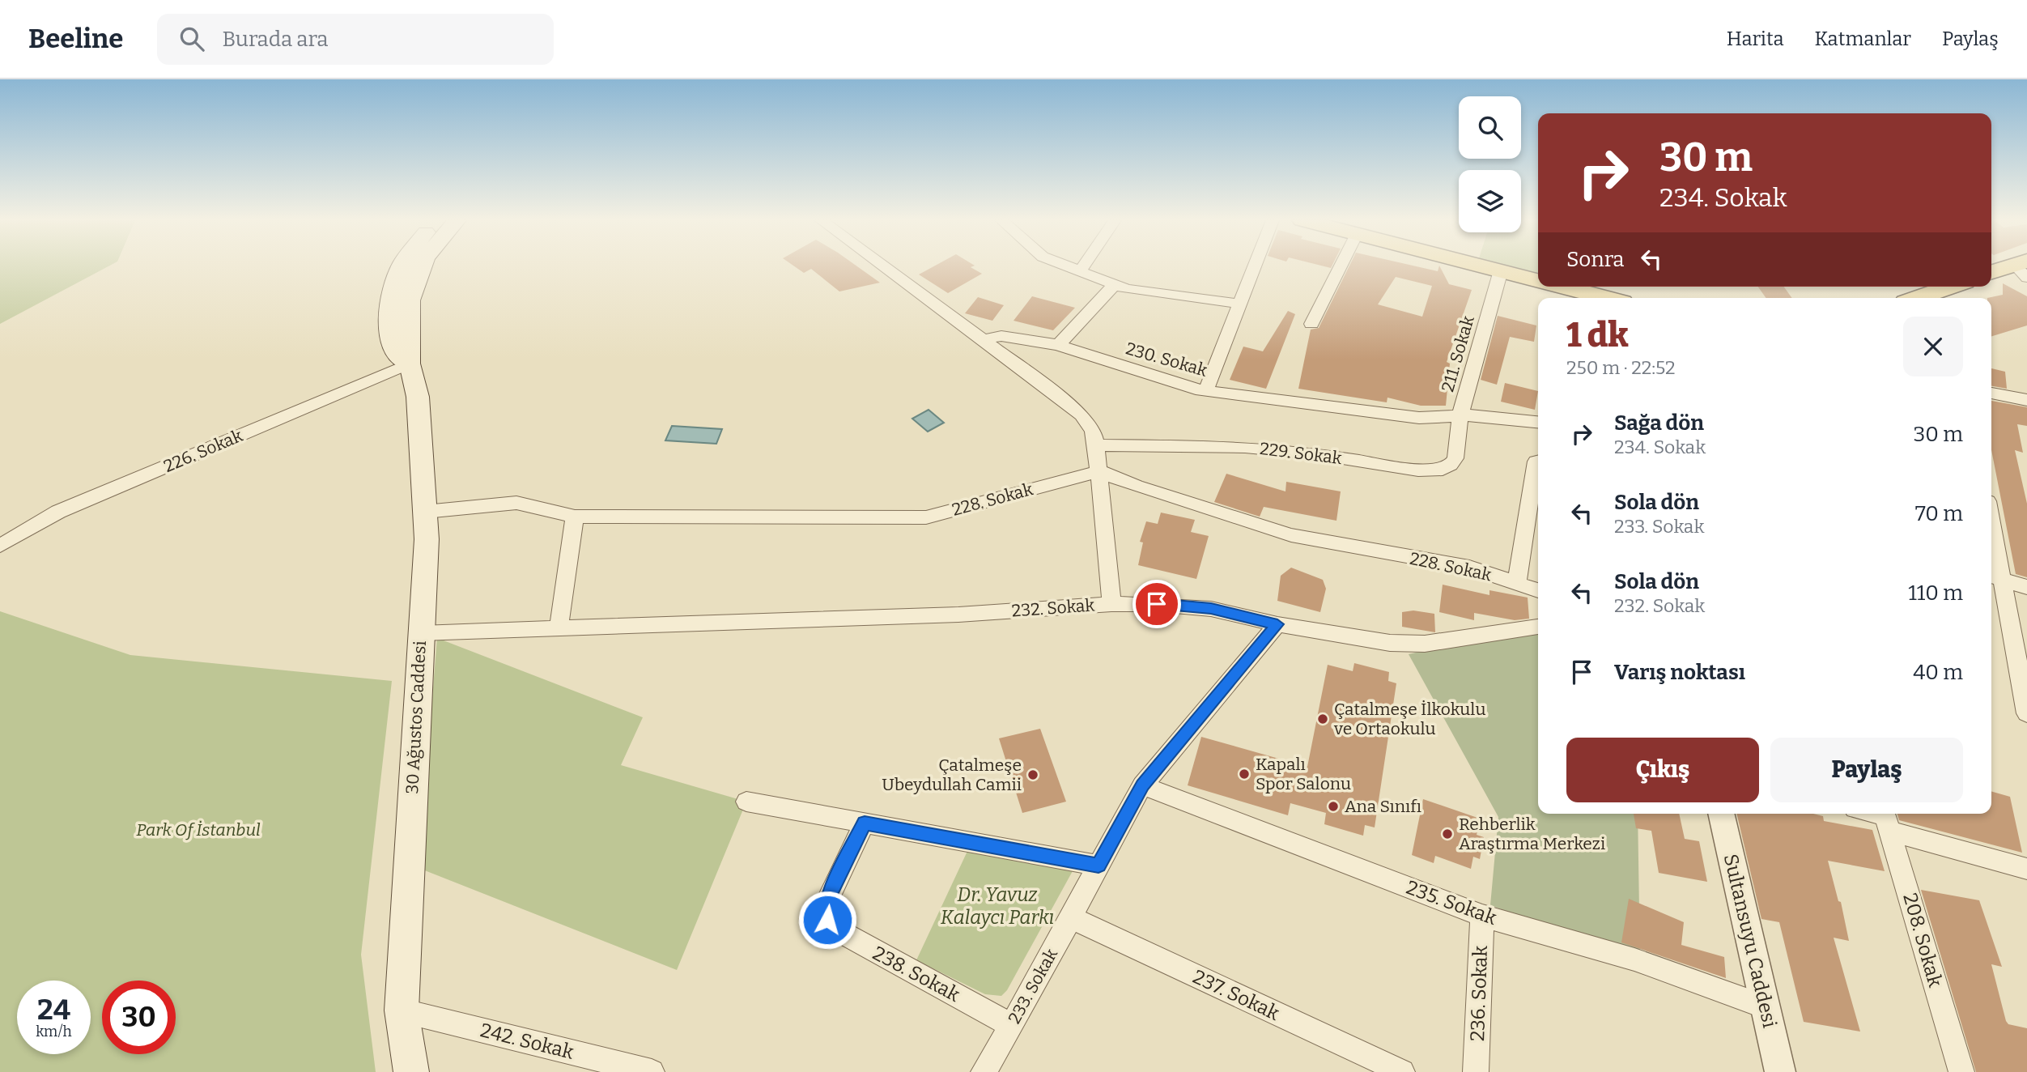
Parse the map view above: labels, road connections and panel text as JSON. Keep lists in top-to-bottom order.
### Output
{
  "streets": {
    "main road": ["30 Ağustos Caddesi"],
    "street": [
      "211. Sokak",
      "230. Sokak",
      "226. Sokak",
      "229. Sokak",
      "228. Sokak",
      "232. Sokak",
      "235. Sokak",
      "208. Sokak",
      "Sultansuyu Caddesi",
      "238. Sokak",
      "233. Sokak",
      "236. Sokak",
      "237. Sokak",
      "242. Sokak"
    ]
  },
  "crossings": [
    ["211. Sokak", "230. Sokak"],
    ["211. Sokak", "229. Sokak"],
    ["230. Sokak", "229. Sokak"],
    ["226. Sokak", "30 Ağustos Caddesi"],
    ["228. Sokak", "30 Ağustos Caddesi"],
    ["232. Sokak", "30 Ağustos Caddesi"],
    ["232. Sokak", "233. Sokak"],
    ["30 Ağustos Caddesi", "242. Sokak"],
    ["235. Sokak", "Sultansuyu Caddesi"],
    ["235. Sokak", "233. Sokak"],
    ["235. Sokak", "236. Sokak"],
    ["238. Sokak", "233. Sokak"],
    ["233. Sokak", "237. Sokak"]
  ],
  "parks": ["Park Of İstanbul", "Dr. Yavuz Kalaycı Parkı"],
  "places": [
    "Çatalmeşe İlkokulu ve Ortaokulu",
    "Kapalı Spor Salonu",
    "Çatalmeşe Ubeydullah Camii",
    "Ana Sınıfı",
    "Rehberlik Araştırma Merkezi"
  ],
  "page": {
    "header": "Beeline",
    "search": "Burada ara",
    "nav": ["Harita", "Katmanlar", "Paylaş"],
    "turn": ["30 m", "234. Sokak"],
    "then": "Sonra",
    "heading": ["1 dk", "250 m · 22:52"],
    "list": [
      {
        "name": "Sağa dön",
        "note": "234. Sokak",
        "value": "30 m"
      },
      {
        "name": "Sola dön",
        "note": "233. Sokak",
        "value": "70 m"
      },
      {
        "name": "Sola dön",
        "note": "232. Sokak",
        "value": "110 m"
      },
      {
        "name": "Varış noktası",
        "value": "40 m"
      }
    ],
    "buttons": ["Çıkış", "Paylaş"],
    "speed": "24 km/h",
    "limit": "30"
  }
}
